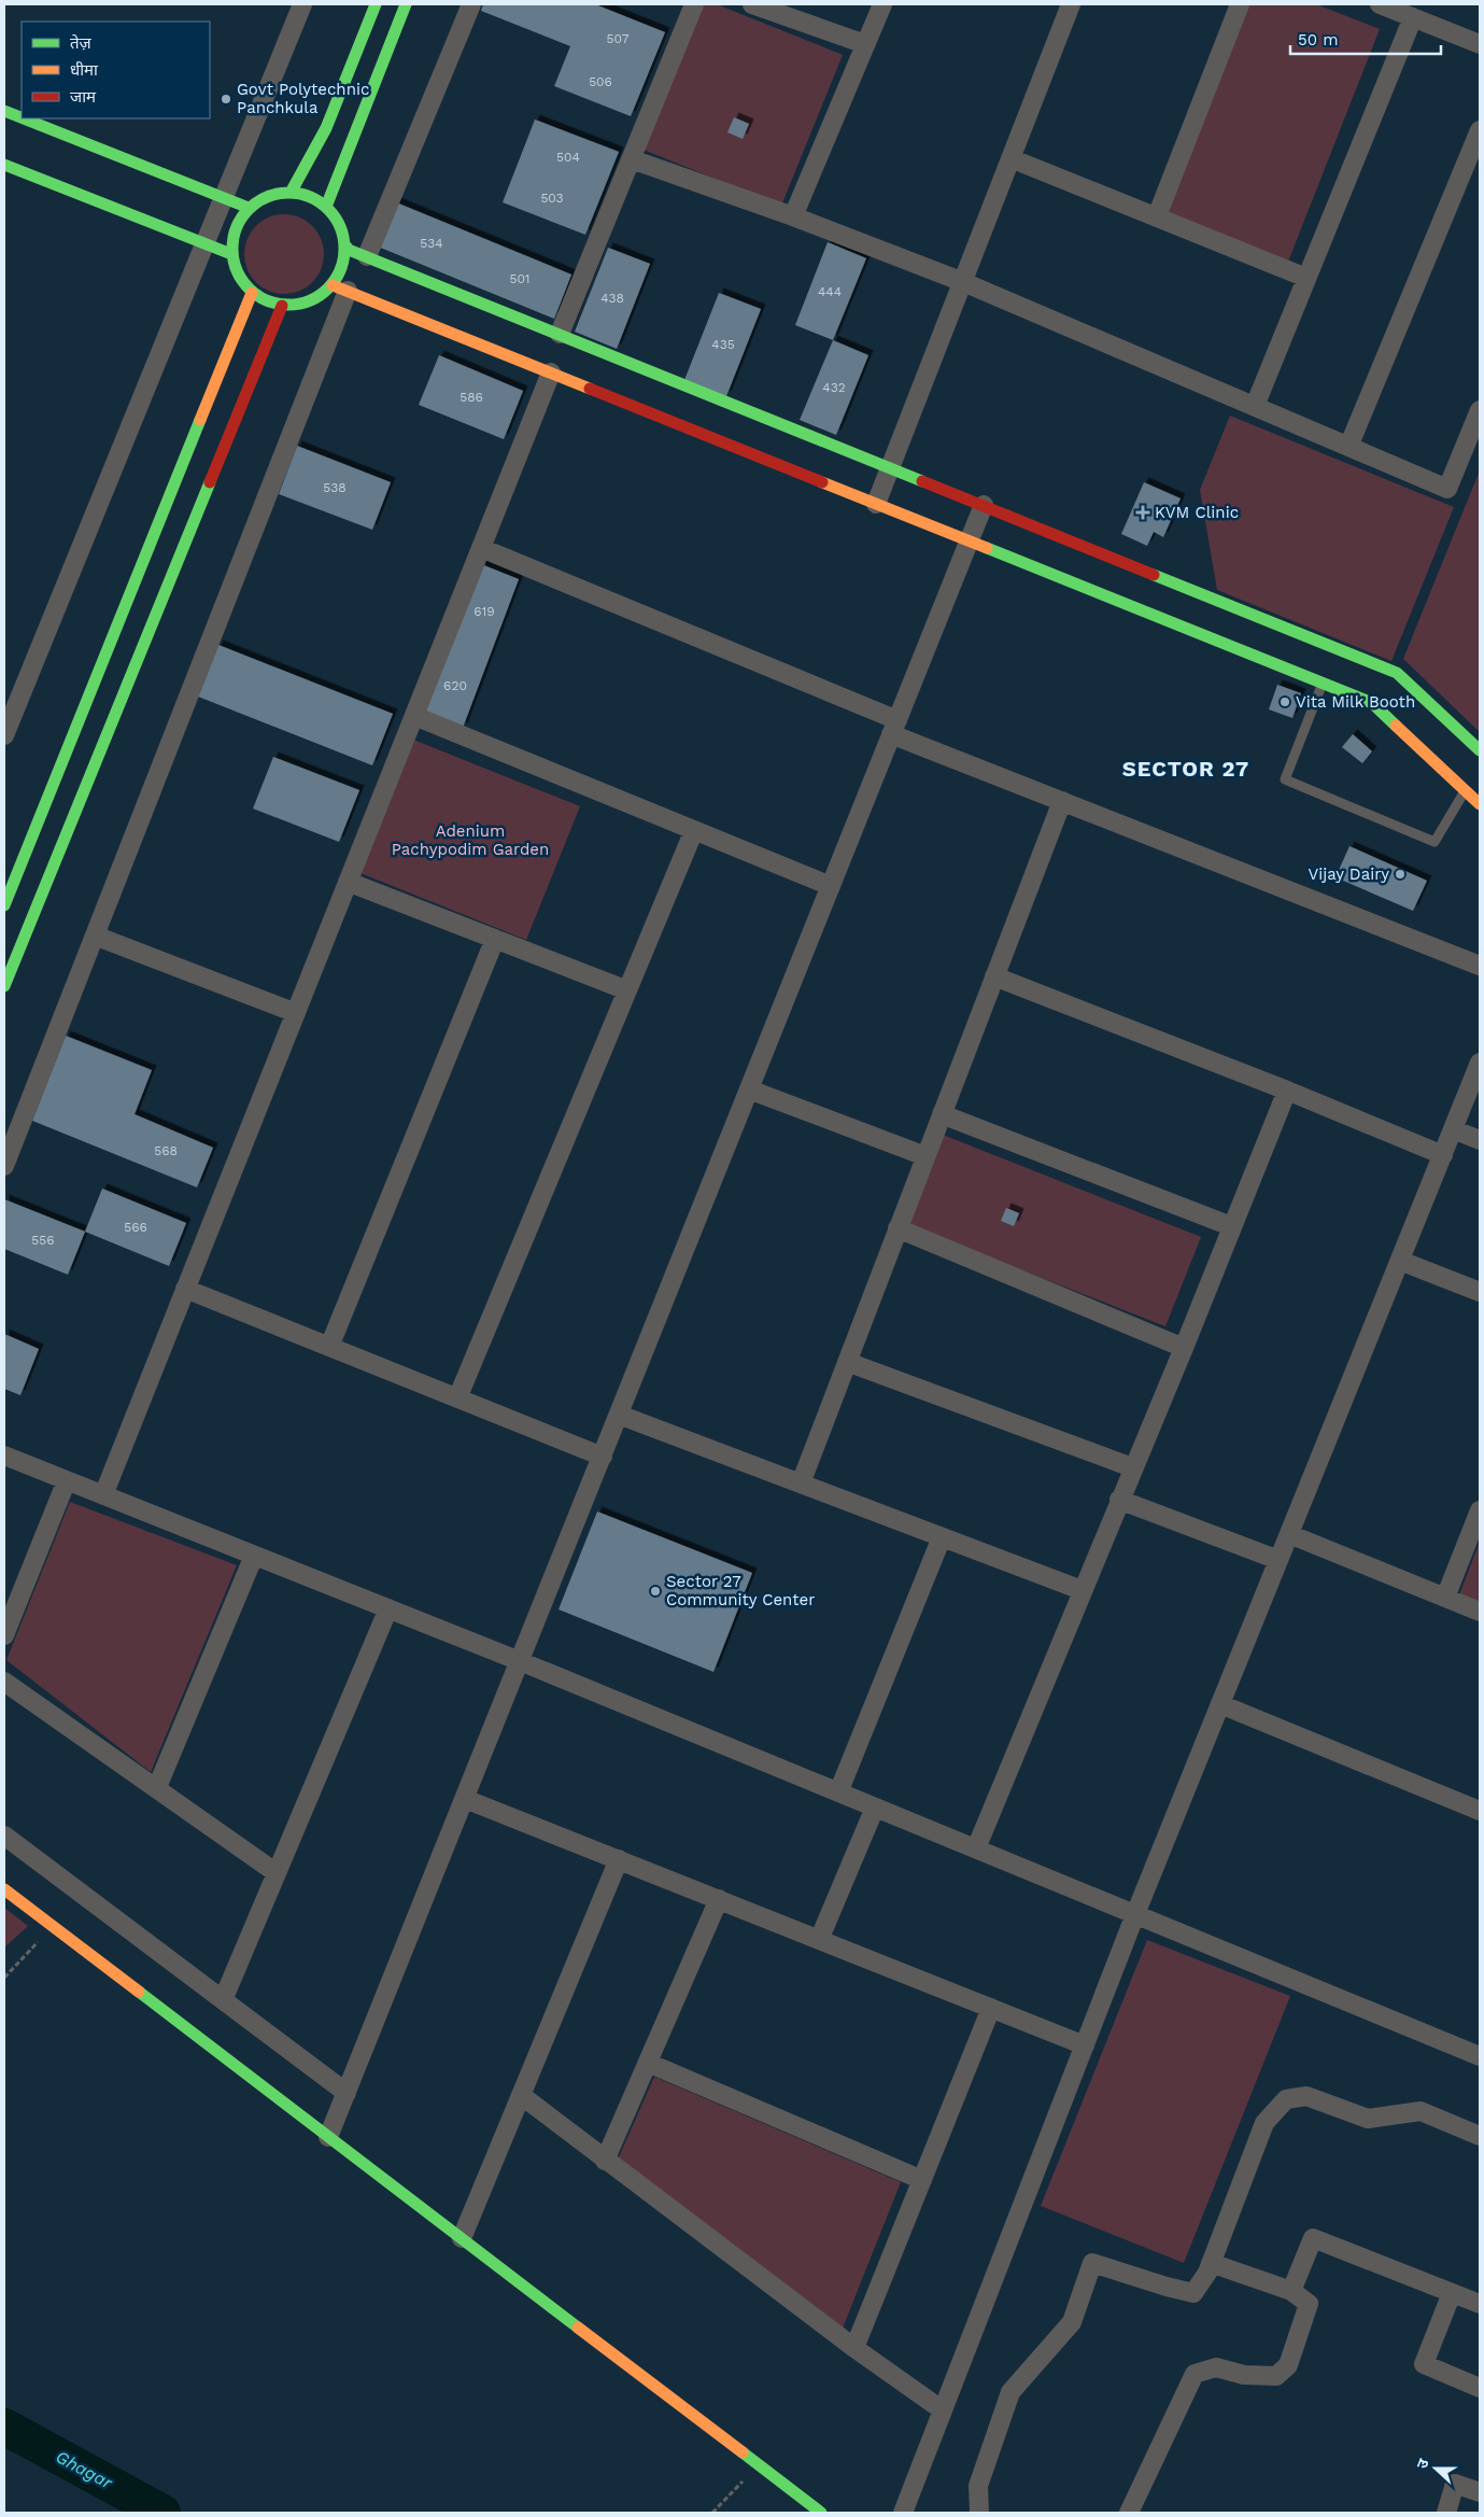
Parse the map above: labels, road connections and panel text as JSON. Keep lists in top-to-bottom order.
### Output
{
  "districts": ["SECTOR 27"],
  "water": ["Ghagar"],
  "parks": ["Adenium Pachypodim Garden"],
  "places": {
    "other": [
      "Govt Polytechnic Panchkula",
      "Vita Milk Booth",
      "Vijay Dairy",
      "Sector 27 Community Center"
    ],
    "health": ["KVM Clinic"]
  },
  "house_numbers": [
    "507",
    "506",
    "504",
    "503",
    "534",
    "501",
    "444",
    "438",
    "435",
    "432",
    "586",
    "538",
    "619",
    "620",
    "568",
    "566",
    "556"
  ],
  "legend": ["तेज़", "धीमा", "जाम"],
  "scale_bar": "50 m",
  "north": "left"
}
